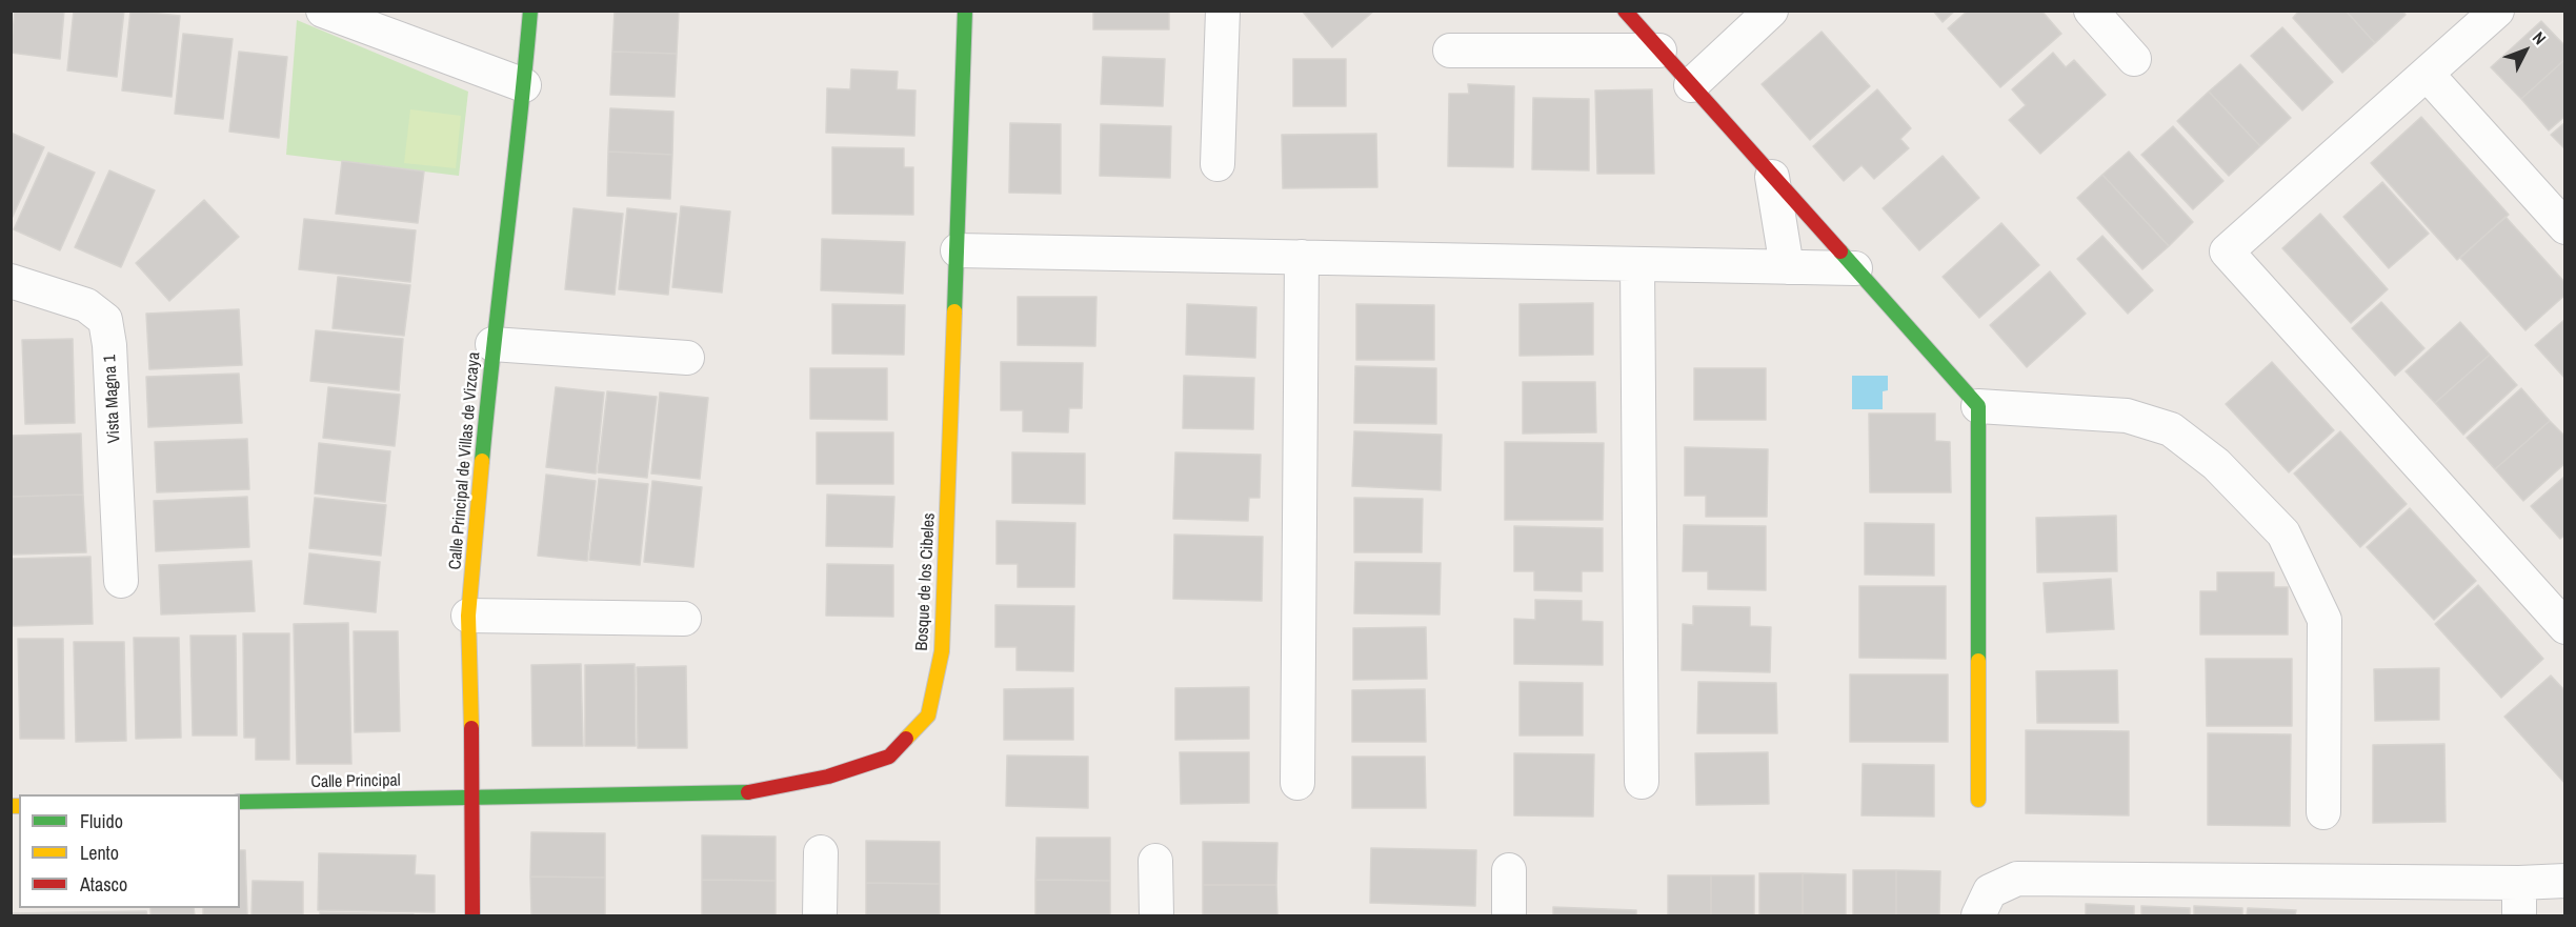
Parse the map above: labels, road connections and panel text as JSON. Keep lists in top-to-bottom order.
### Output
{
  "streets": {
    "street": [
      "Vista Magna 1",
      "Calle Principal de Villas de Vizcaya",
      "Bosque de los Cibeles",
      "Calle Principal"
    ]
  },
  "crossings": [
    ["Calle Principal de Villas de Vizcaya", "Bosque de los Cibeles"],
    ["Calle Principal de Villas de Vizcaya", "Calle Principal"],
    ["Bosque de los Cibeles", "Calle Principal"]
  ],
  "legend": ["Fluido", "Lento", "Atasco"],
  "north": "top right"
}
